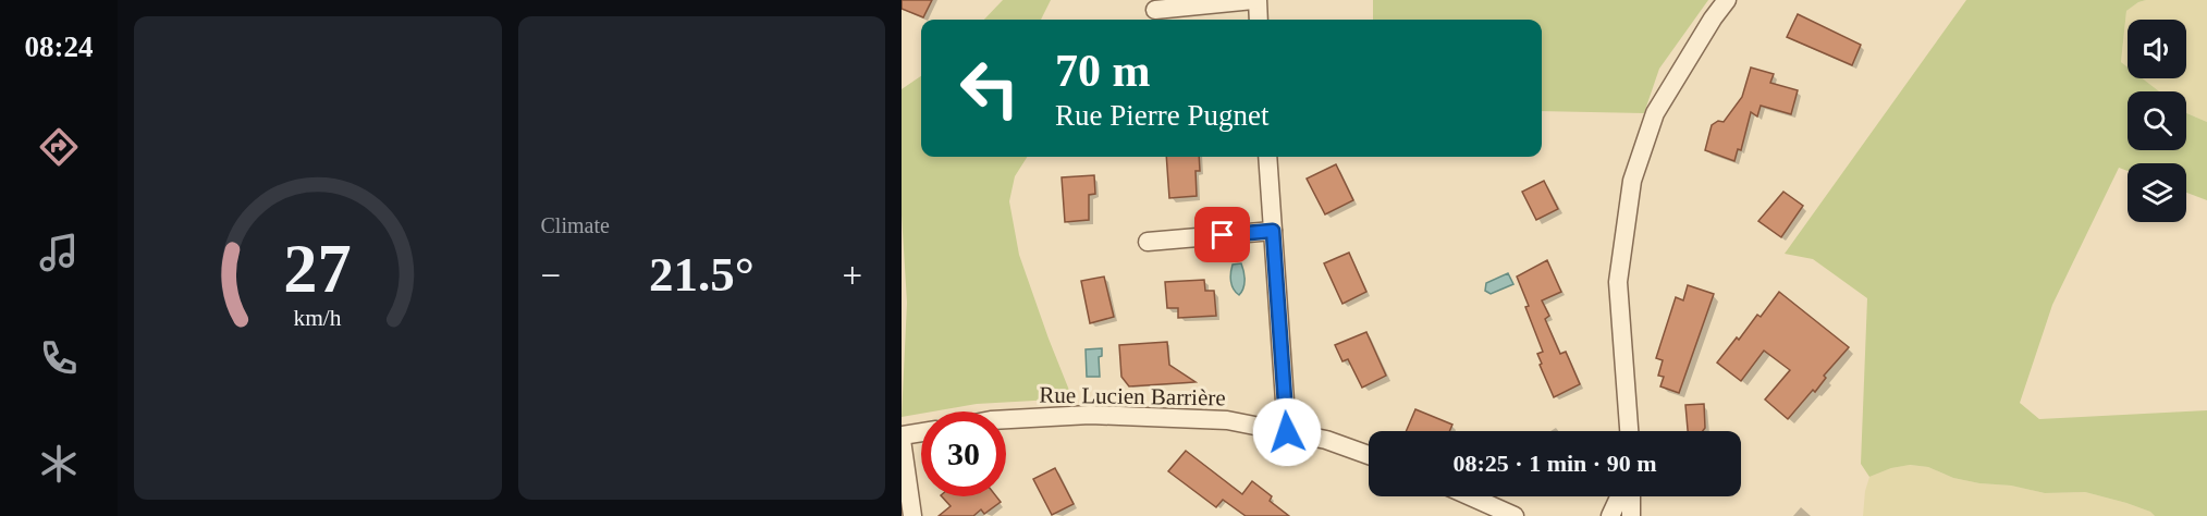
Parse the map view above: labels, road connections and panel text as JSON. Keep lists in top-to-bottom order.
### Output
{
  "streets": {
    "street": ["Rue Lucien Barrière"]
  },
  "page": {
    "tabs": "08:24",
    "tile": "Climate",
    "turn": ["70 m", "Rue Pierre Pugnet"],
    "heat": ["−", "21.5°", "+"],
    "limit": "30",
    "trip": "08:25 · 1 min · 90 m",
    "gauge": ["27", "km/h"]
  }
}
